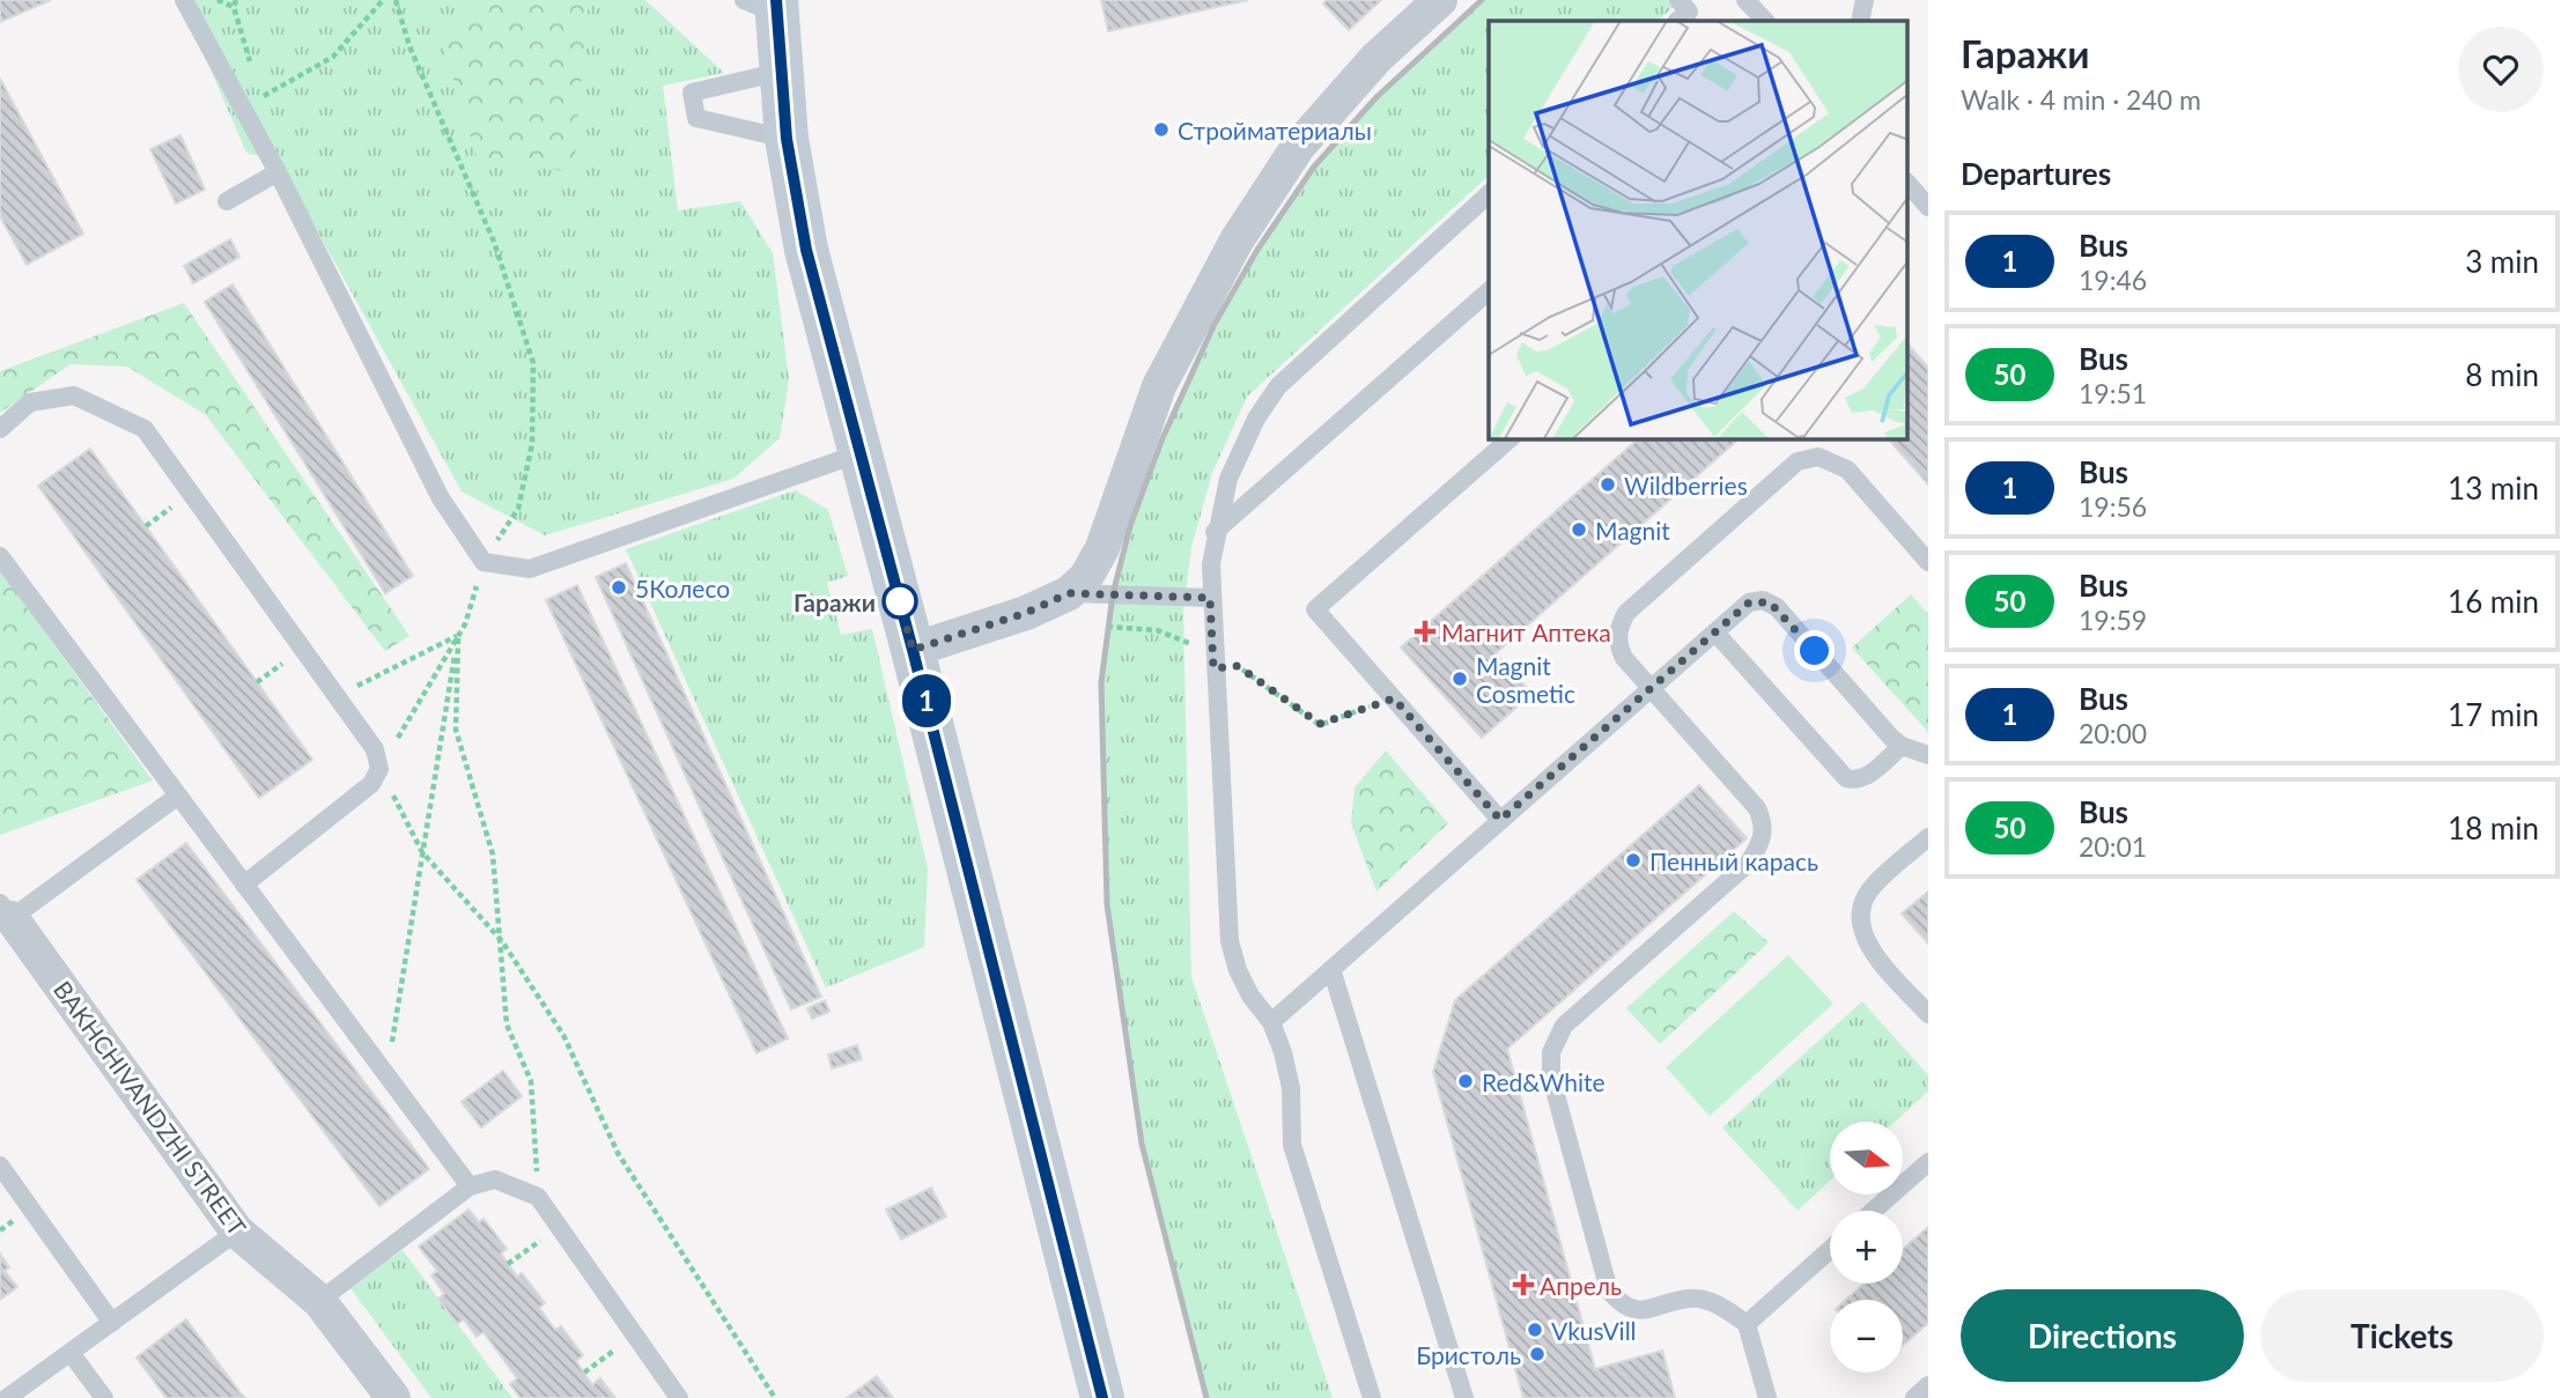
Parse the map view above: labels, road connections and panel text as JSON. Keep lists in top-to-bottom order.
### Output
{
  "streets": {
    "street": ["BAKHCHIVANDZHI STREET"]
  },
  "places": {
    "other": [
      "Стройматериалы",
      "Wildberries",
      "Magnit",
      "5Колесо",
      "Гаражи",
      "Magnit Cosmetic",
      "Пенный карась",
      "Red&White",
      "VkusVill",
      "Бристоль"
    ],
    "health": ["Магнит Аптека", "Апрель"]
  },
  "lines": ["bus line 1"],
  "north": "right",
  "page": {
    "on_map": "1",
    "heading": [
      ["Гаражи", "Walk · 4 min · 240 m"],
      "Departures"
    ],
    "list": [
      {
        "mark": "1",
        "name": "Bus",
        "note": "19:46",
        "value": "3 min"
      },
      {
        "mark": "50",
        "name": "Bus",
        "note": "19:51",
        "value": "8 min"
      },
      {
        "mark": "1",
        "name": "Bus",
        "note": "19:56",
        "value": "13 min"
      },
      {
        "mark": "50",
        "name": "Bus",
        "note": "19:59",
        "value": "16 min"
      },
      {
        "mark": "1",
        "name": "Bus",
        "note": "20:00",
        "value": "17 min"
      },
      {
        "mark": "50",
        "name": "Bus",
        "note": "20:01",
        "value": "18 min"
      }
    ],
    "map_buttons": ["+", "−"],
    "buttons": ["Directions", "Tickets"]
  }
}
